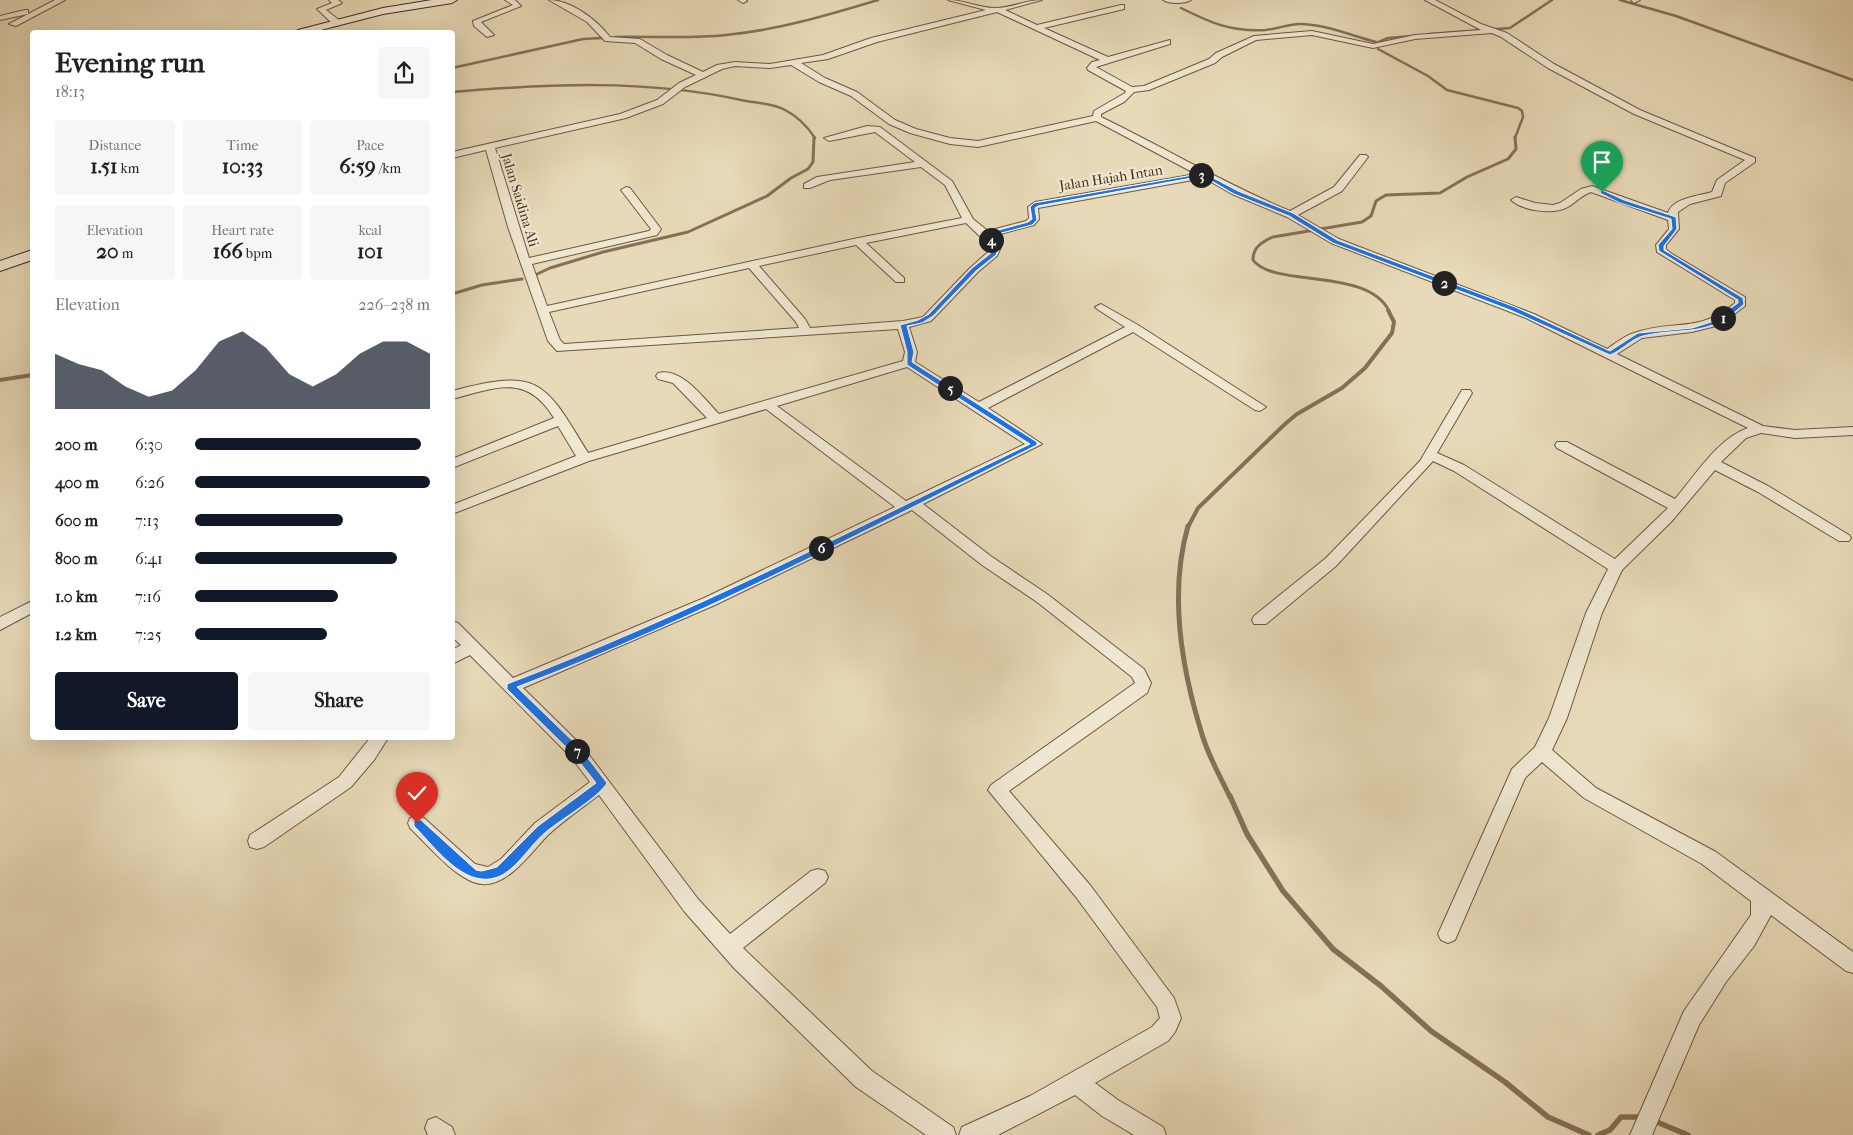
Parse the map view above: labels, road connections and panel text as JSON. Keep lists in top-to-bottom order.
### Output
{
  "streets": {
    "street": ["Jalan Hajah Intan", "Jalan Saidina Ali"]
  },
  "page": {
    "heading": ["Evening run", "18:13"],
    "stats": [
      ["Distance", "1.51 km"],
      ["Time", "10:33"],
      ["Pace", "6:59 /km"],
      ["Elevation", "20 m"],
      ["Heart rate", "166 bpm"],
      ["kcal", "101"]
    ],
    "pins": [
      "3",
      "4",
      "2",
      "1",
      "5",
      "6",
      "7"
    ],
    "chart": ["Elevation", "226–238 m"],
    "list": [
      {
        "name": "200 m",
        "note": "6:30"
      },
      {
        "name": "400 m",
        "note": "6:26"
      },
      {
        "name": "600 m",
        "note": "7:13"
      },
      {
        "name": "800 m",
        "note": "6:41"
      },
      {
        "name": "1.0 km",
        "note": "7:16"
      },
      {
        "name": "1.2 km",
        "note": "7:25"
      }
    ],
    "buttons": ["Save", "Share"]
  }
}
